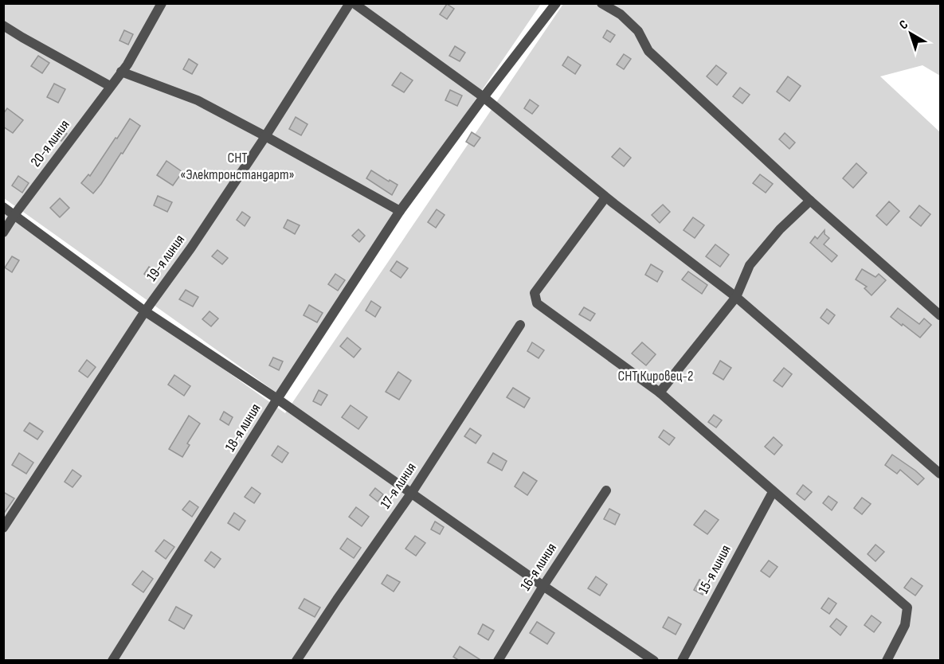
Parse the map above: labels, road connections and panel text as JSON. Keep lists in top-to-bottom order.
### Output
{
  "streets": {
    "street": [
      "20-я линия",
      "19-я линия",
      "18-я линия",
      "17-я линия",
      "16-я линия",
      "15-я линия"
    ]
  },
  "parks": ["СНТ «Электронстандарт»", "СНТ Кировец-2"],
  "north": "top left"
}
